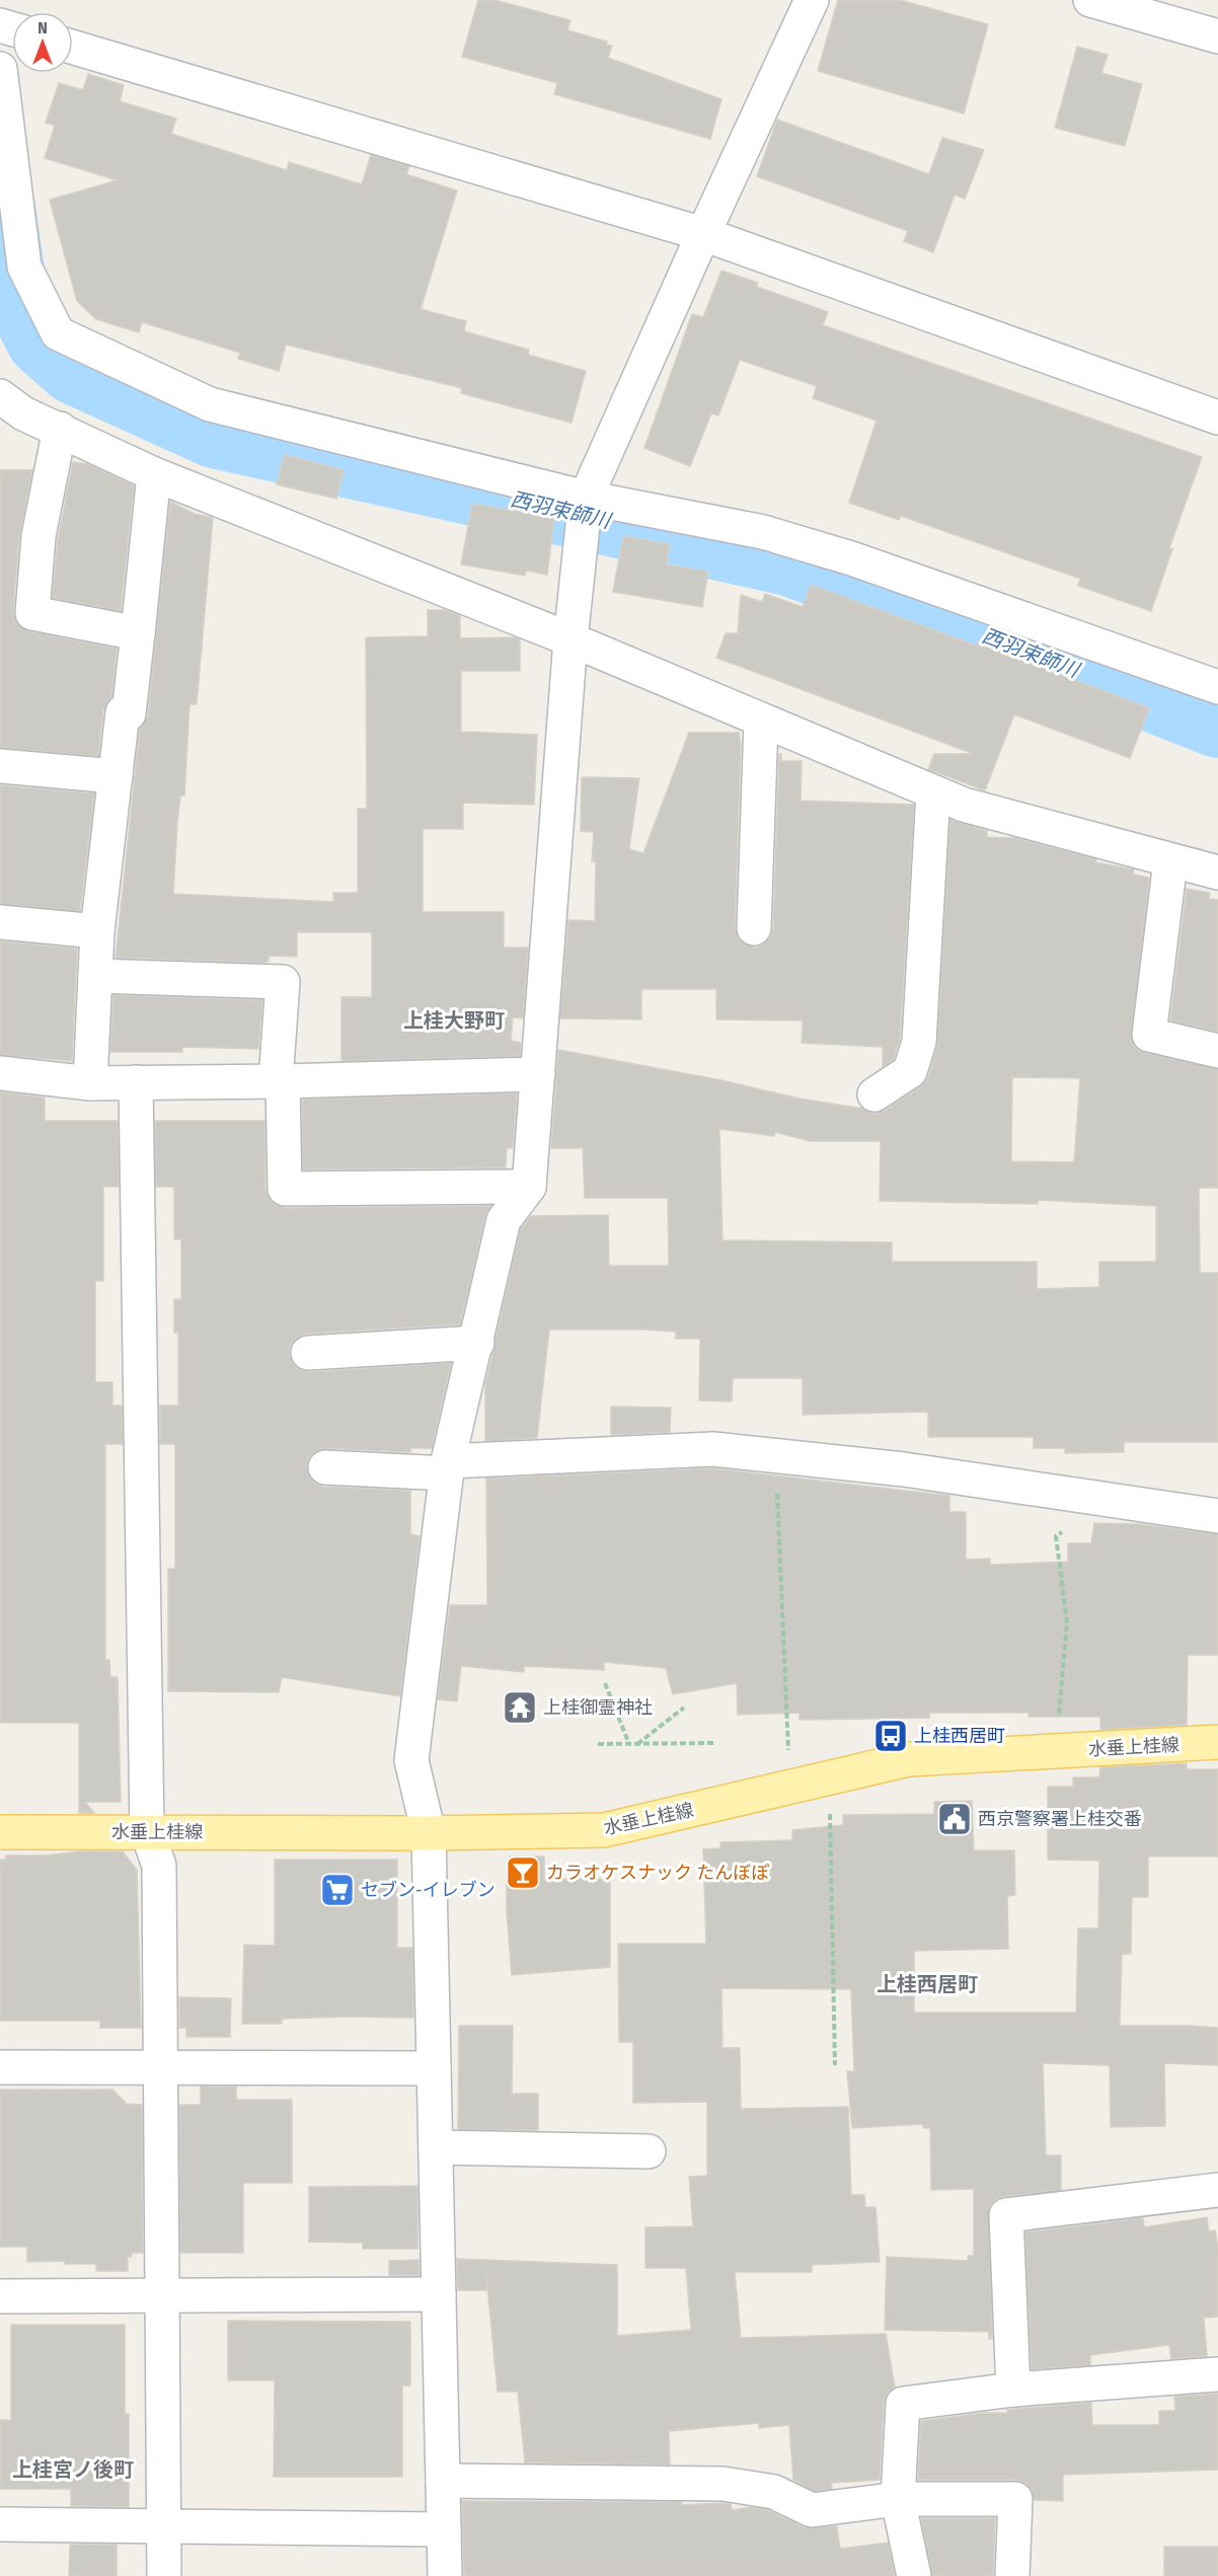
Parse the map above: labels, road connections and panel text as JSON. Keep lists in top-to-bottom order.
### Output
{
  "streets": {
    "main road": ["水垂上桂線"]
  },
  "districts": ["上桂大野町", "上桂西居町", "上桂宮ノ後町"],
  "water": ["西羽束師川"],
  "places": {
    "temple": ["上桂御霊神社"],
    "bus stop": ["上桂西居町"],
    "public building": ["西京警察署上桂交番"],
    "bar": ["カラオケスナック たんぼぽ"],
    "supermarket": ["セブン-イレブン"]
  },
  "north": "top"
}
